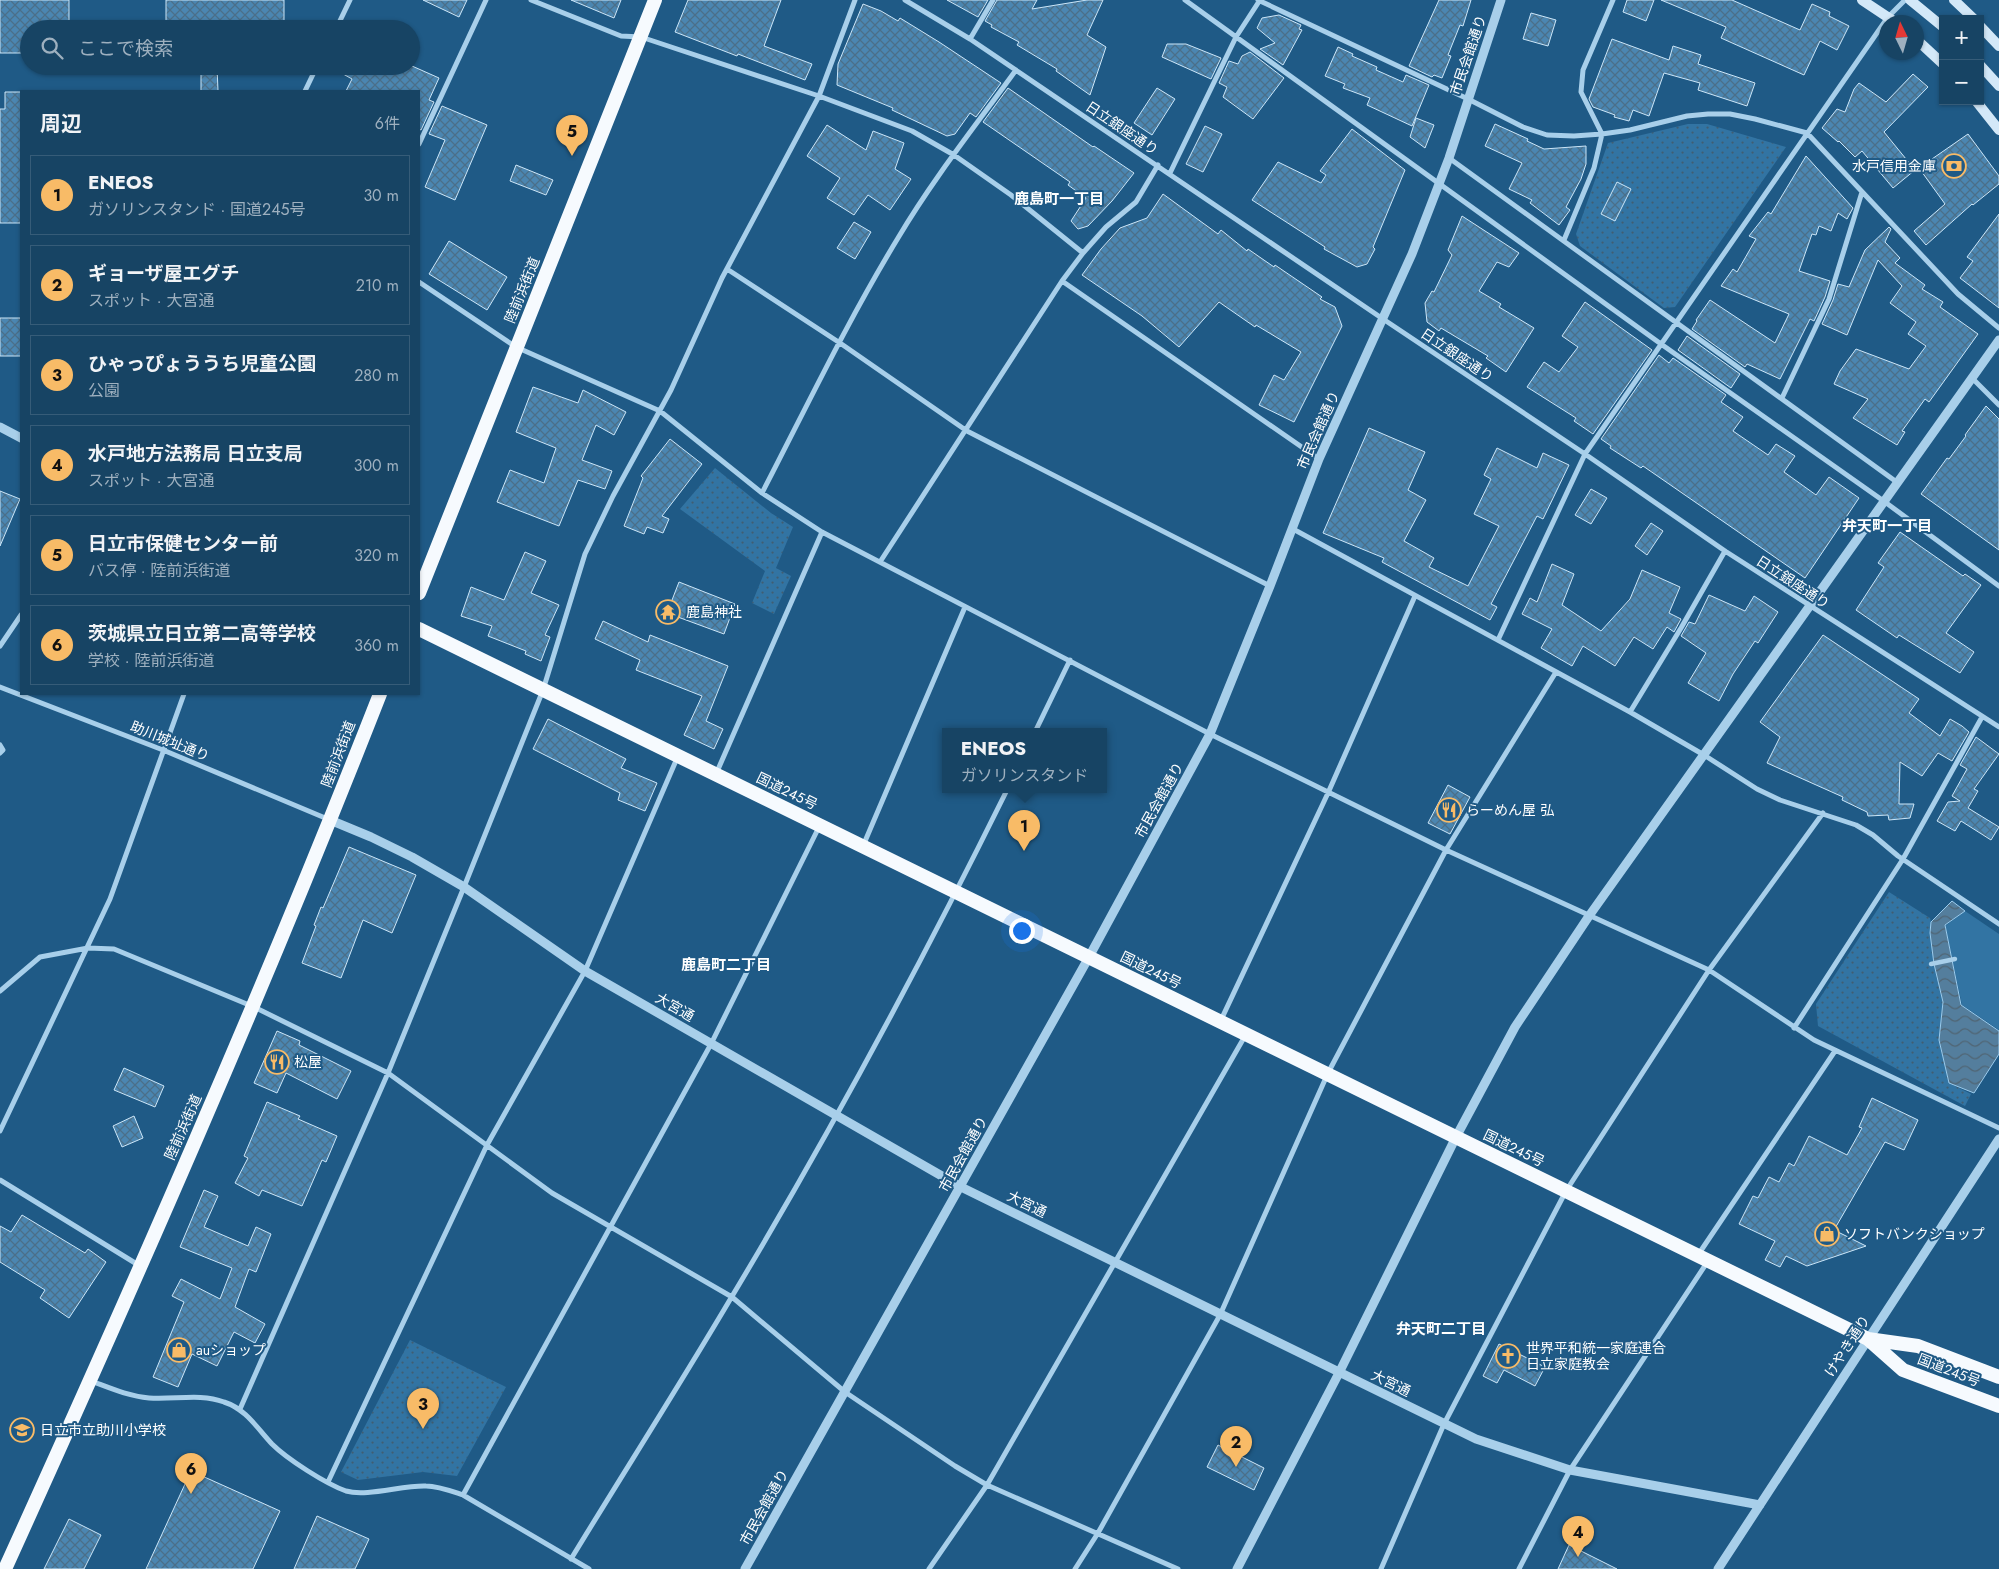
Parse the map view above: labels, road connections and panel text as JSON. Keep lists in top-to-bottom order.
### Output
{
  "streets": {
    "highway": ["陸前浜街道", "国道245号"],
    "street": [
      "市民会館通り",
      "日立銀座通り",
      "助川城址通り",
      "大宮通",
      "けやき通り"
    ]
  },
  "crossings": [
    ["市民会館通り", "日立銀座通り"],
    ["市民会館通り", "国道245号"],
    ["市民会館通り", "大宮通"],
    ["陸前浜街道", "助川城址通り"],
    ["陸前浜街道", "大宮通"],
    ["助川城址通り", "大宮通"],
    ["国道245号", "けやき通り"],
    ["大宮通", "けやき通り"]
  ],
  "districts": [
    "鹿島町一丁目",
    "弁天町一丁目",
    "鹿島町二丁目",
    "弁天町二丁目"
  ],
  "places": {
    "bank": ["水戸信用金庫"],
    "temple": ["鹿島神社"],
    "restaurant": ["らーめん屋 弘", "松屋"],
    "shop": ["ソフトバンクショップ", "auショップ"],
    "church": ["世界平和統一家庭連合 日立家庭教会"],
    "school or university": ["日立市立助川小学校"]
  },
  "north": "top",
  "page": {
    "map_buttons": ["+", "−"],
    "search": "ここで検索",
    "heading": ["周辺", "6件"],
    "pins": [
      "5",
      "1",
      "3",
      "2",
      "6",
      "4"
    ],
    "list": [
      {
        "mark": "1",
        "name": "ENEOS",
        "note": "ガソリンスタンド · 国道245号",
        "value": "30 m"
      },
      {
        "mark": "2",
        "name": "ギョーザ屋エグチ",
        "note": "スポット · 大宮通",
        "value": "210 m"
      },
      {
        "mark": "3",
        "name": "ひゃっぴょううち児童公園",
        "note": "公園",
        "value": "280 m"
      },
      {
        "mark": "4",
        "name": "水戸地方法務局 日立支局",
        "note": "スポット · 大宮通",
        "value": "300 m"
      },
      {
        "mark": "5",
        "name": "日立市保健センター前",
        "note": "バス停 · 陸前浜街道",
        "value": "320 m"
      },
      {
        "mark": "6",
        "name": "茨城県立日立第二高等学校",
        "note": "学校 · 陸前浜街道",
        "value": "360 m"
      }
    ],
    "popup": ["ENEOS", "ガソリンスタンド"]
  }
}
